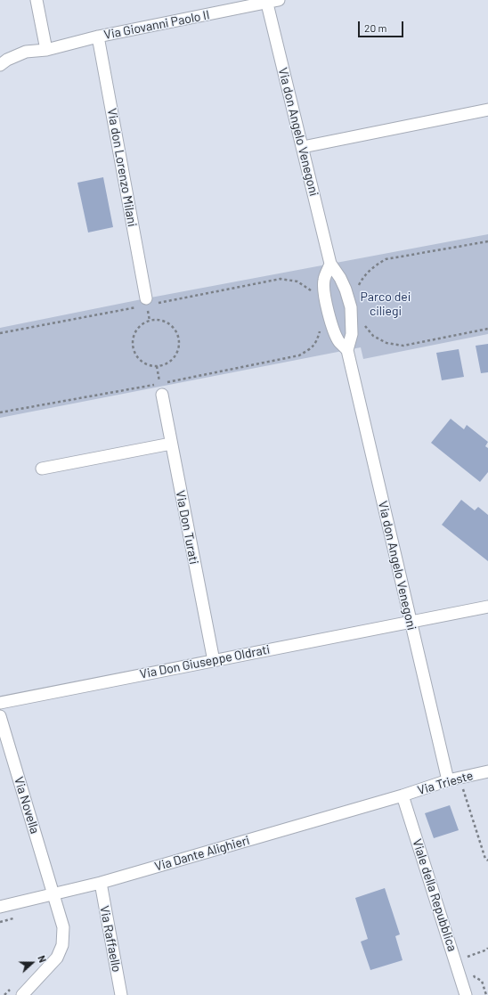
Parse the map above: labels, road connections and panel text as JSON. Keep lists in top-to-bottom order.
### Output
{
  "streets": {
    "street": [
      "Via Giovanni Paolo II",
      "Via don Angelo Venegoni",
      "Via don Lorenzo Milani",
      "Via Don Turati",
      "Via Don Giuseppe Oldrati",
      "Via Trieste",
      "Via Novella",
      "Via Dante Alighieri",
      "Viale della Repubblica",
      "Via Raffaello"
    ]
  },
  "crossings": [
    ["Via Giovanni Paolo II", "Via don Angelo Venegoni"],
    ["Via Giovanni Paolo II", "Via don Lorenzo Milani"],
    ["Via don Angelo Venegoni", "Via Don Giuseppe Oldrati"],
    ["Via don Angelo Venegoni", "Via Trieste"],
    ["Via Don Turati", "Via Don Giuseppe Oldrati"],
    ["Via Trieste", "Via Dante Alighieri"],
    ["Via Trieste", "Viale della Repubblica"],
    ["Via Novella", "Via Dante Alighieri"],
    ["Via Dante Alighieri", "Viale della Repubblica"],
    ["Via Dante Alighieri", "Via Raffaello"]
  ],
  "parks": ["Parco dei ciliegi"],
  "scale_bar": "20 m",
  "north": "right"
}
